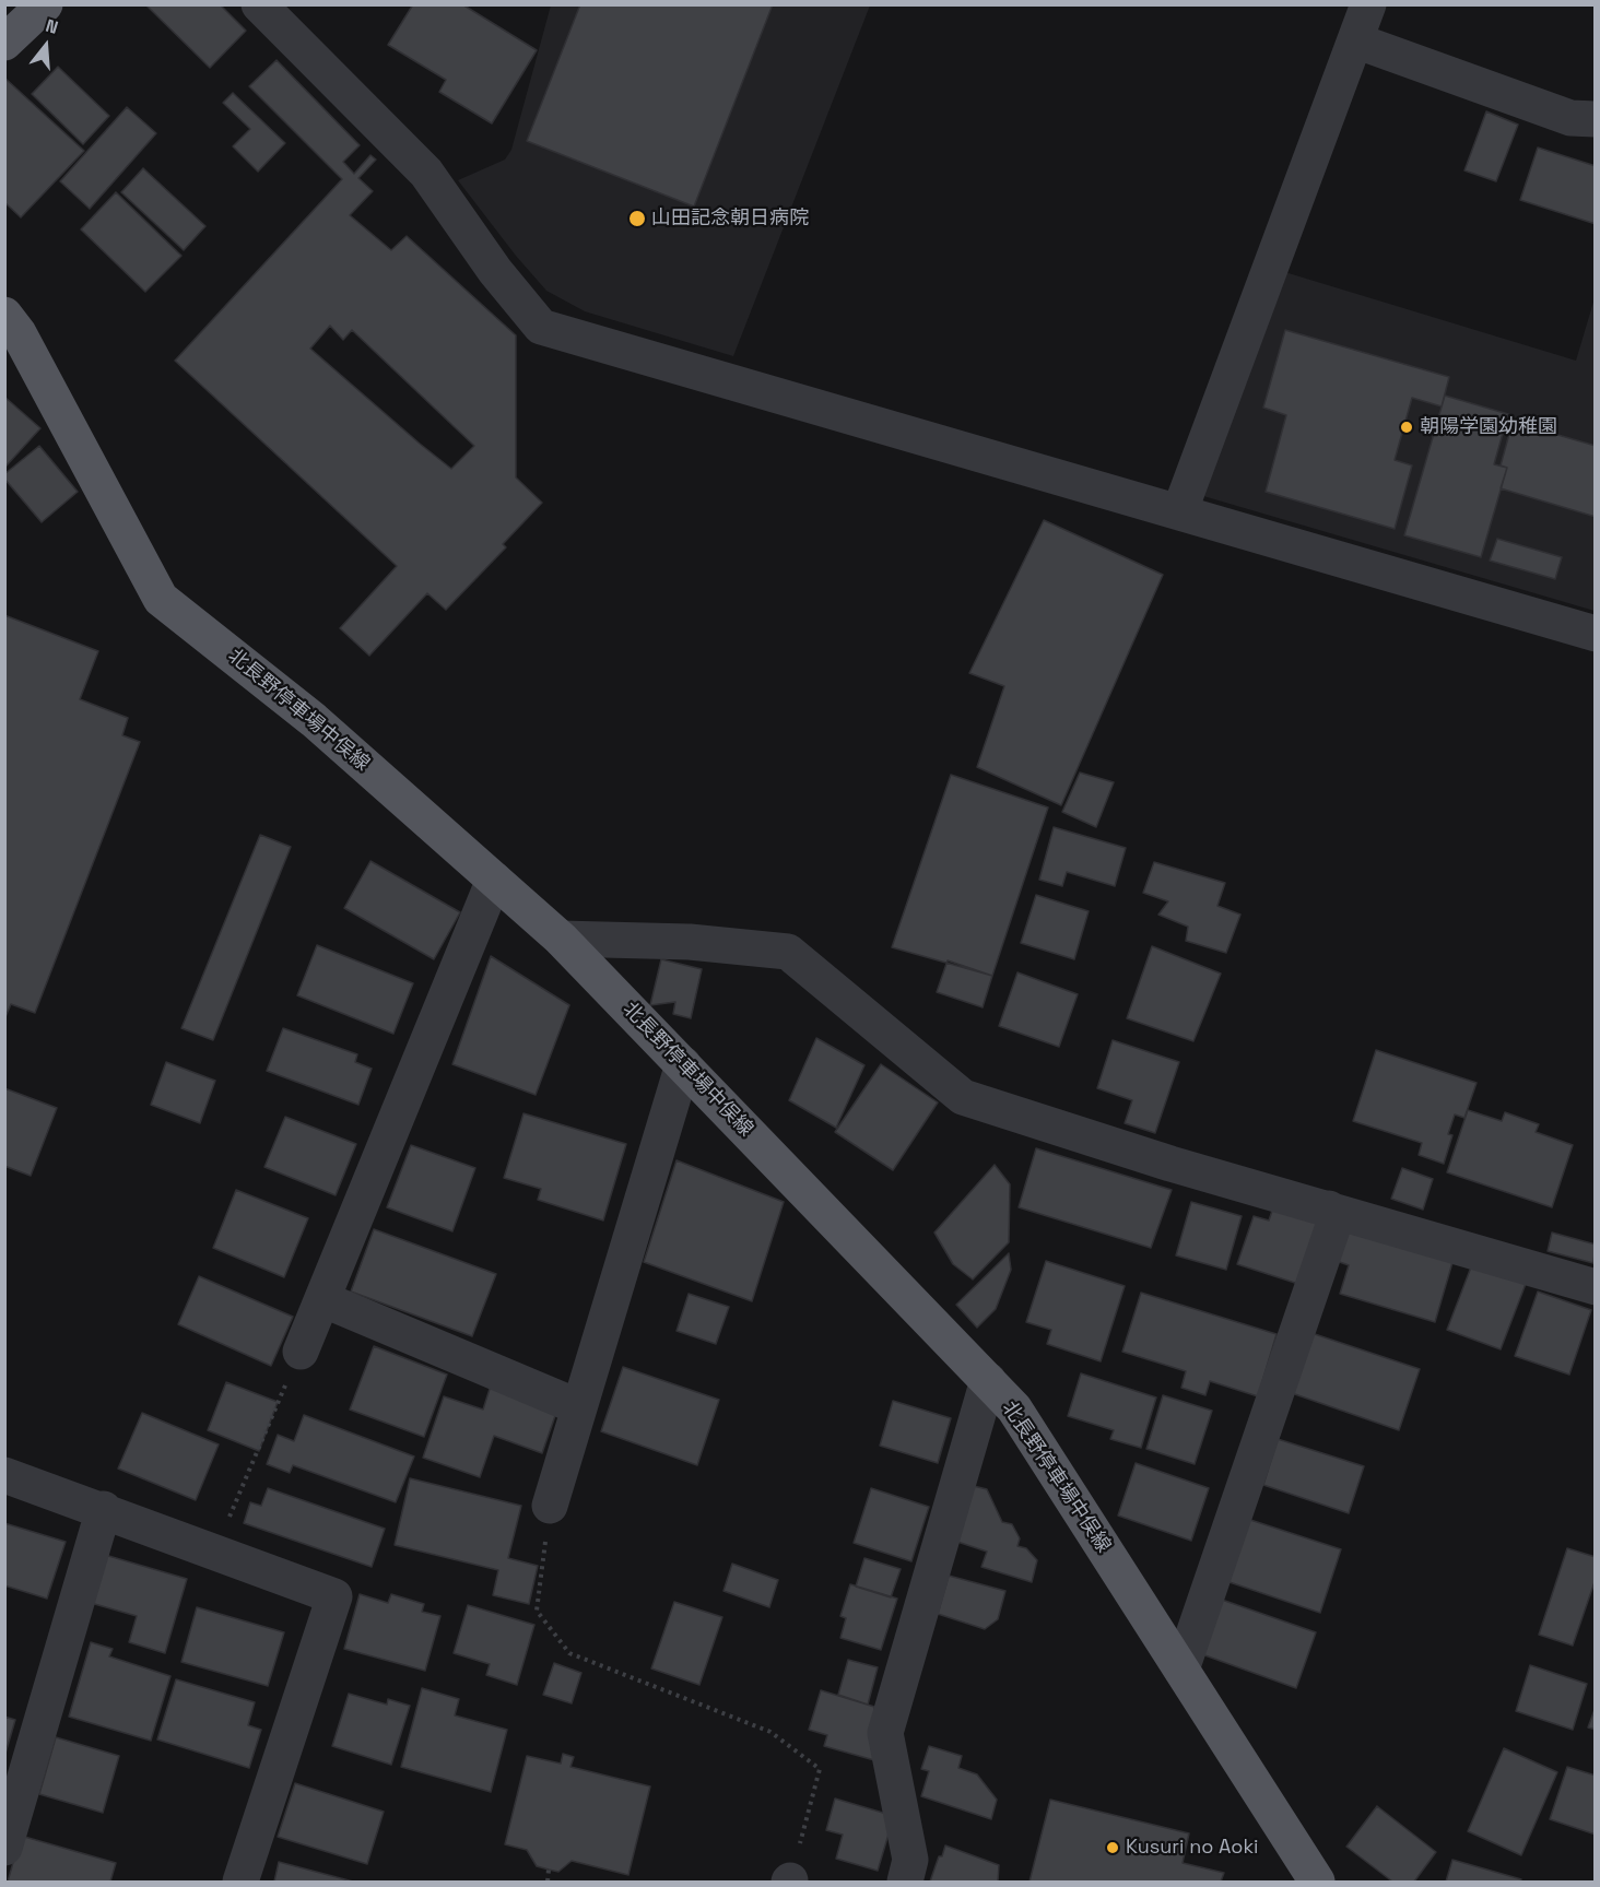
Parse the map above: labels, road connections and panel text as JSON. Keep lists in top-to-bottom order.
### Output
{
  "streets": {
    "main road": ["北長野停車場中俣線"]
  },
  "places": ["山田記念朝日病院", "朝陽学園幼稚園", "Kusuri no Aoki"],
  "north": "top"
}
